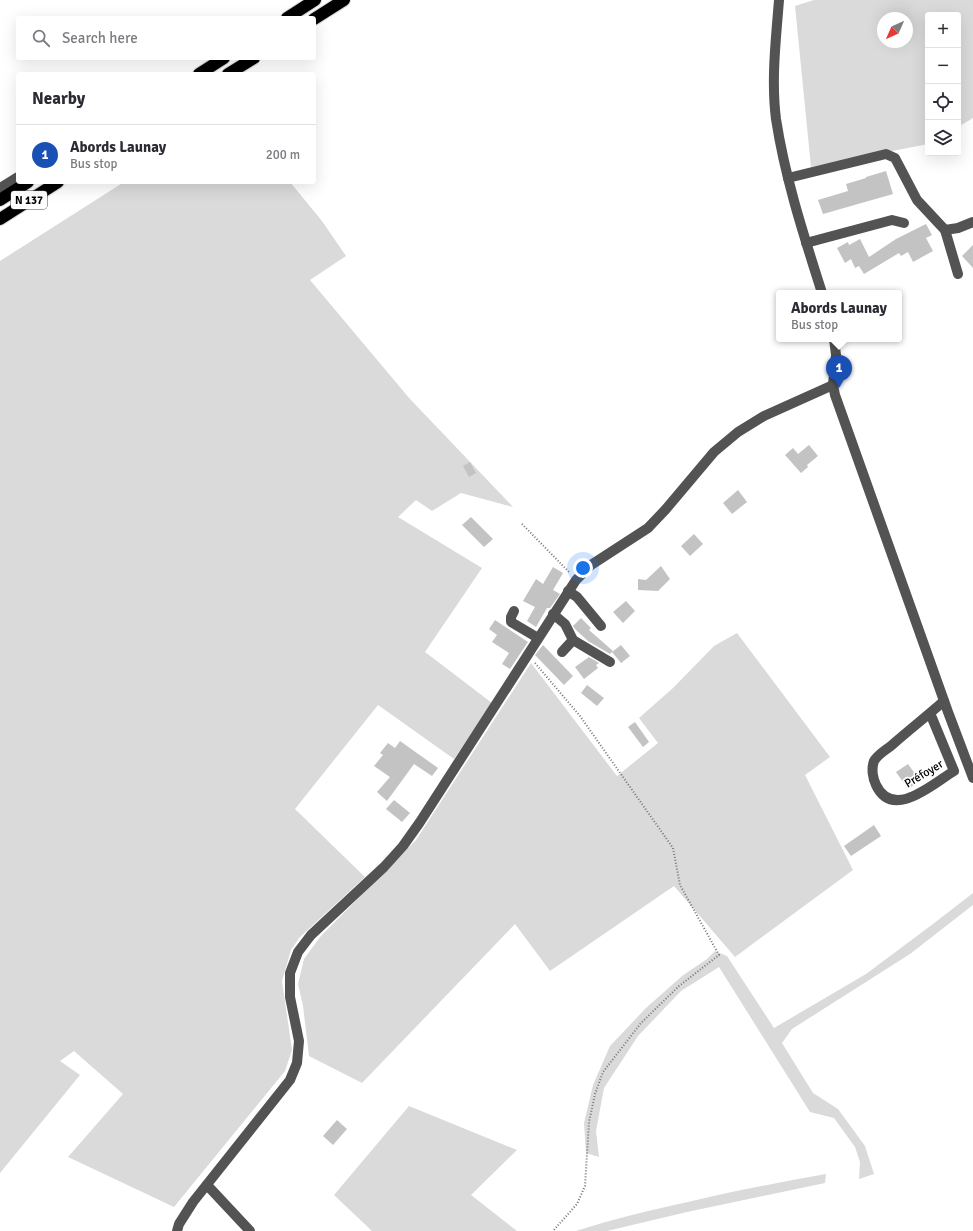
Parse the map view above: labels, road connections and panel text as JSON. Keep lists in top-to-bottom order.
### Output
{
  "streets": {
    "highway": ["N 137"],
    "street": ["Préfoyer"]
  },
  "north": "bottom left",
  "page": {
    "map_buttons": ["+", "−"],
    "search": "Search here",
    "heading": "Nearby",
    "list": [
      {
        "mark": "1",
        "name": "Abords Launay",
        "note": "Bus stop",
        "value": "200 m"
      }
    ],
    "popup": ["Abords Launay", "Bus stop"],
    "pins": "1"
  }
}
